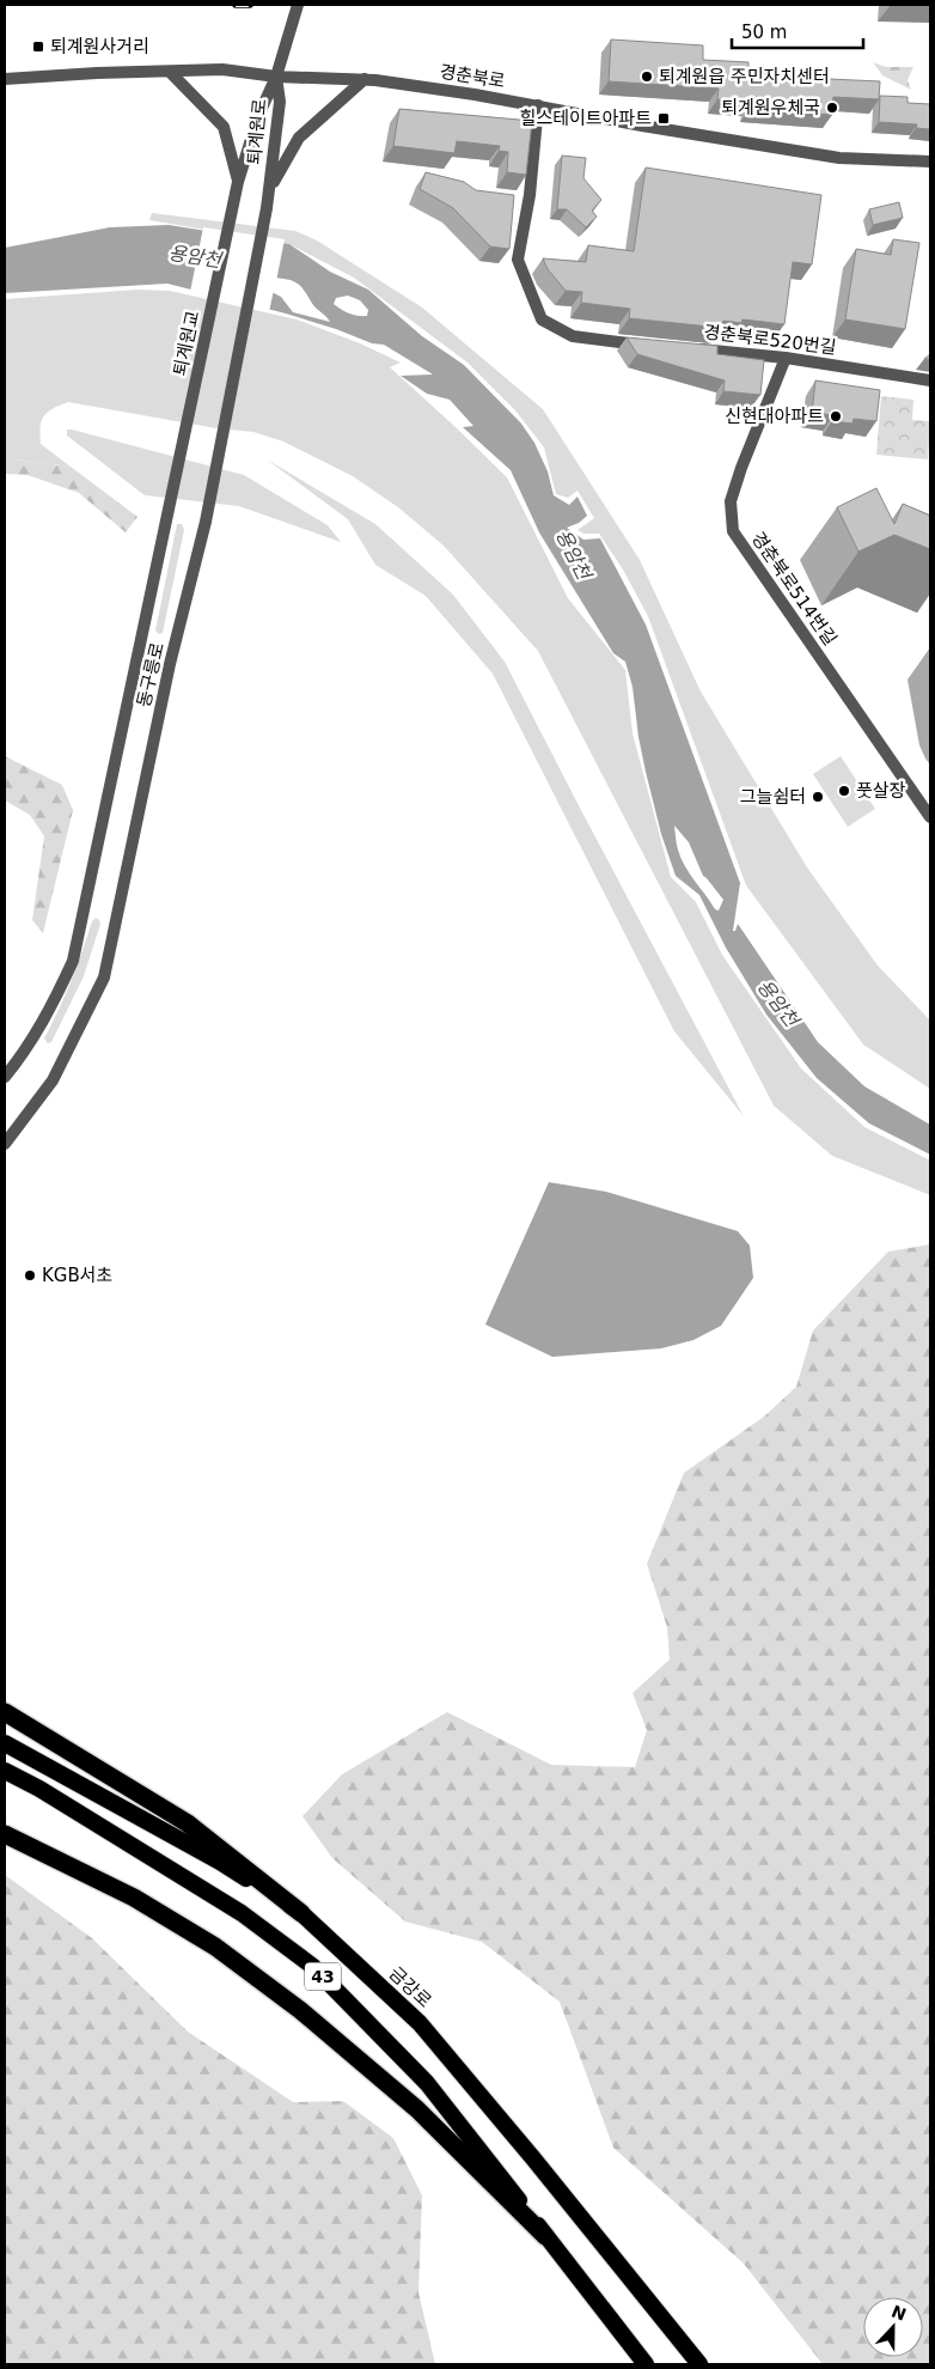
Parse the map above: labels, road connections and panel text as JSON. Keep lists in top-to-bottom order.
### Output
{
  "streets": {
    "highway": ["43", "금강로"],
    "street": [
      "경춘북로",
      "퇴계원로",
      "경춘북로520번길",
      "퇴계원교",
      "경춘북로514번길",
      "동구릉로"
    ]
  },
  "crossings": [
    ["경춘북로", "퇴계원로"],
    ["퇴계원로", "퇴계원교"],
    ["퇴계원로", "동구릉로"],
    ["경춘북로520번길", "경춘북로514번길"],
    ["퇴계원교", "동구릉로"]
  ],
  "water": ["용암천"],
  "places": {
    "transit": ["퇴계원사거리", "힐스테이트아파트"],
    "other": [
      "퇴계원읍 주민자치센터",
      "퇴계원우체국",
      "신현대아파트",
      "풋살장",
      "그늘쉼터",
      "KGB서초"
    ]
  },
  "scale_bar": "50 m",
  "north": "top"
}
